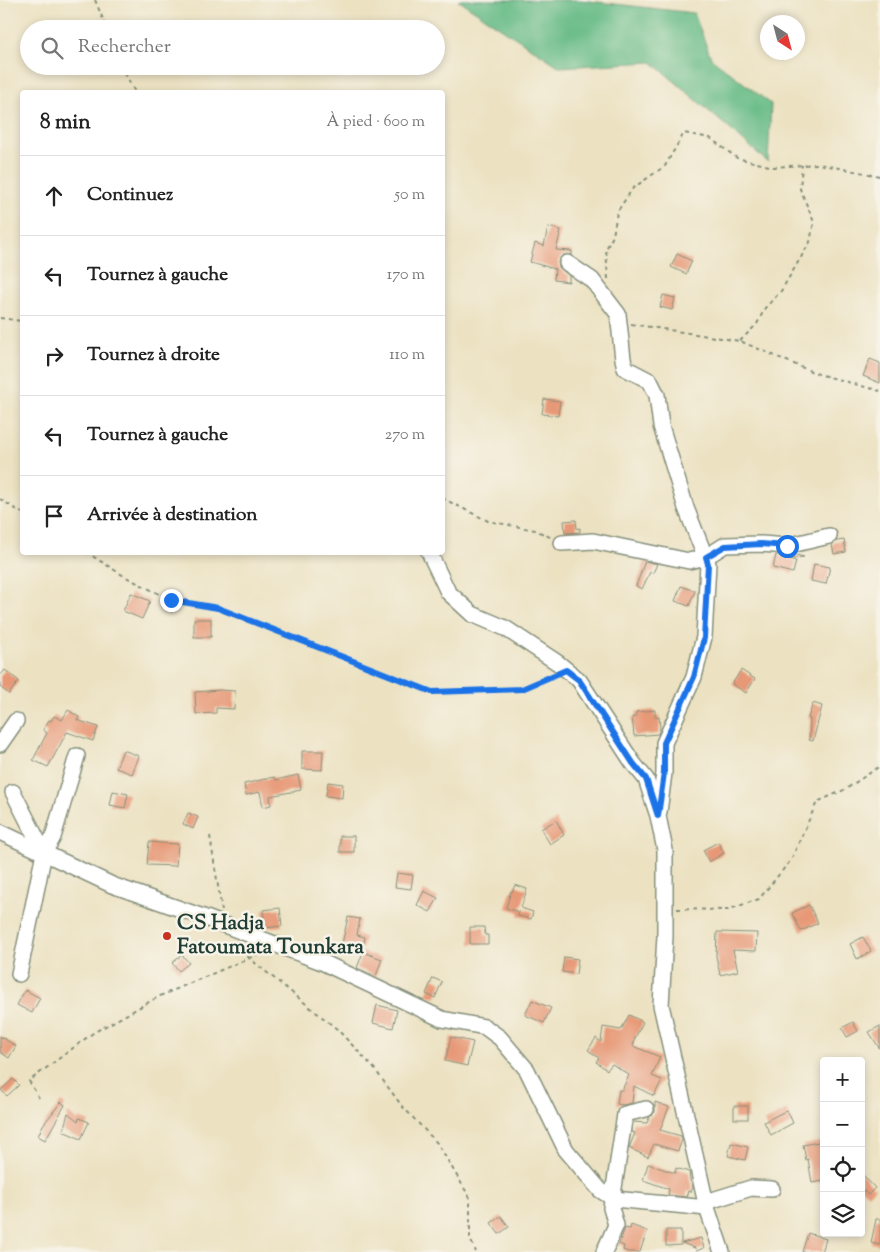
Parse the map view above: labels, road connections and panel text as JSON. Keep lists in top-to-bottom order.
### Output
{
  "places": ["CS Hadja Fatoumata Tounkara"],
  "north": "bottom right",
  "page": {
    "search": "Rechercher",
    "heading": ["8 min", "À pied · 600 m"],
    "list": [
      ["Continuez", "50 m"],
      ["Tournez à gauche", "170 m"],
      ["Tournez à droite", "110 m"],
      ["Tournez à gauche", "270 m"],
      "Arrivée à destination"
    ],
    "map_buttons": ["+", "−"]
  }
}
